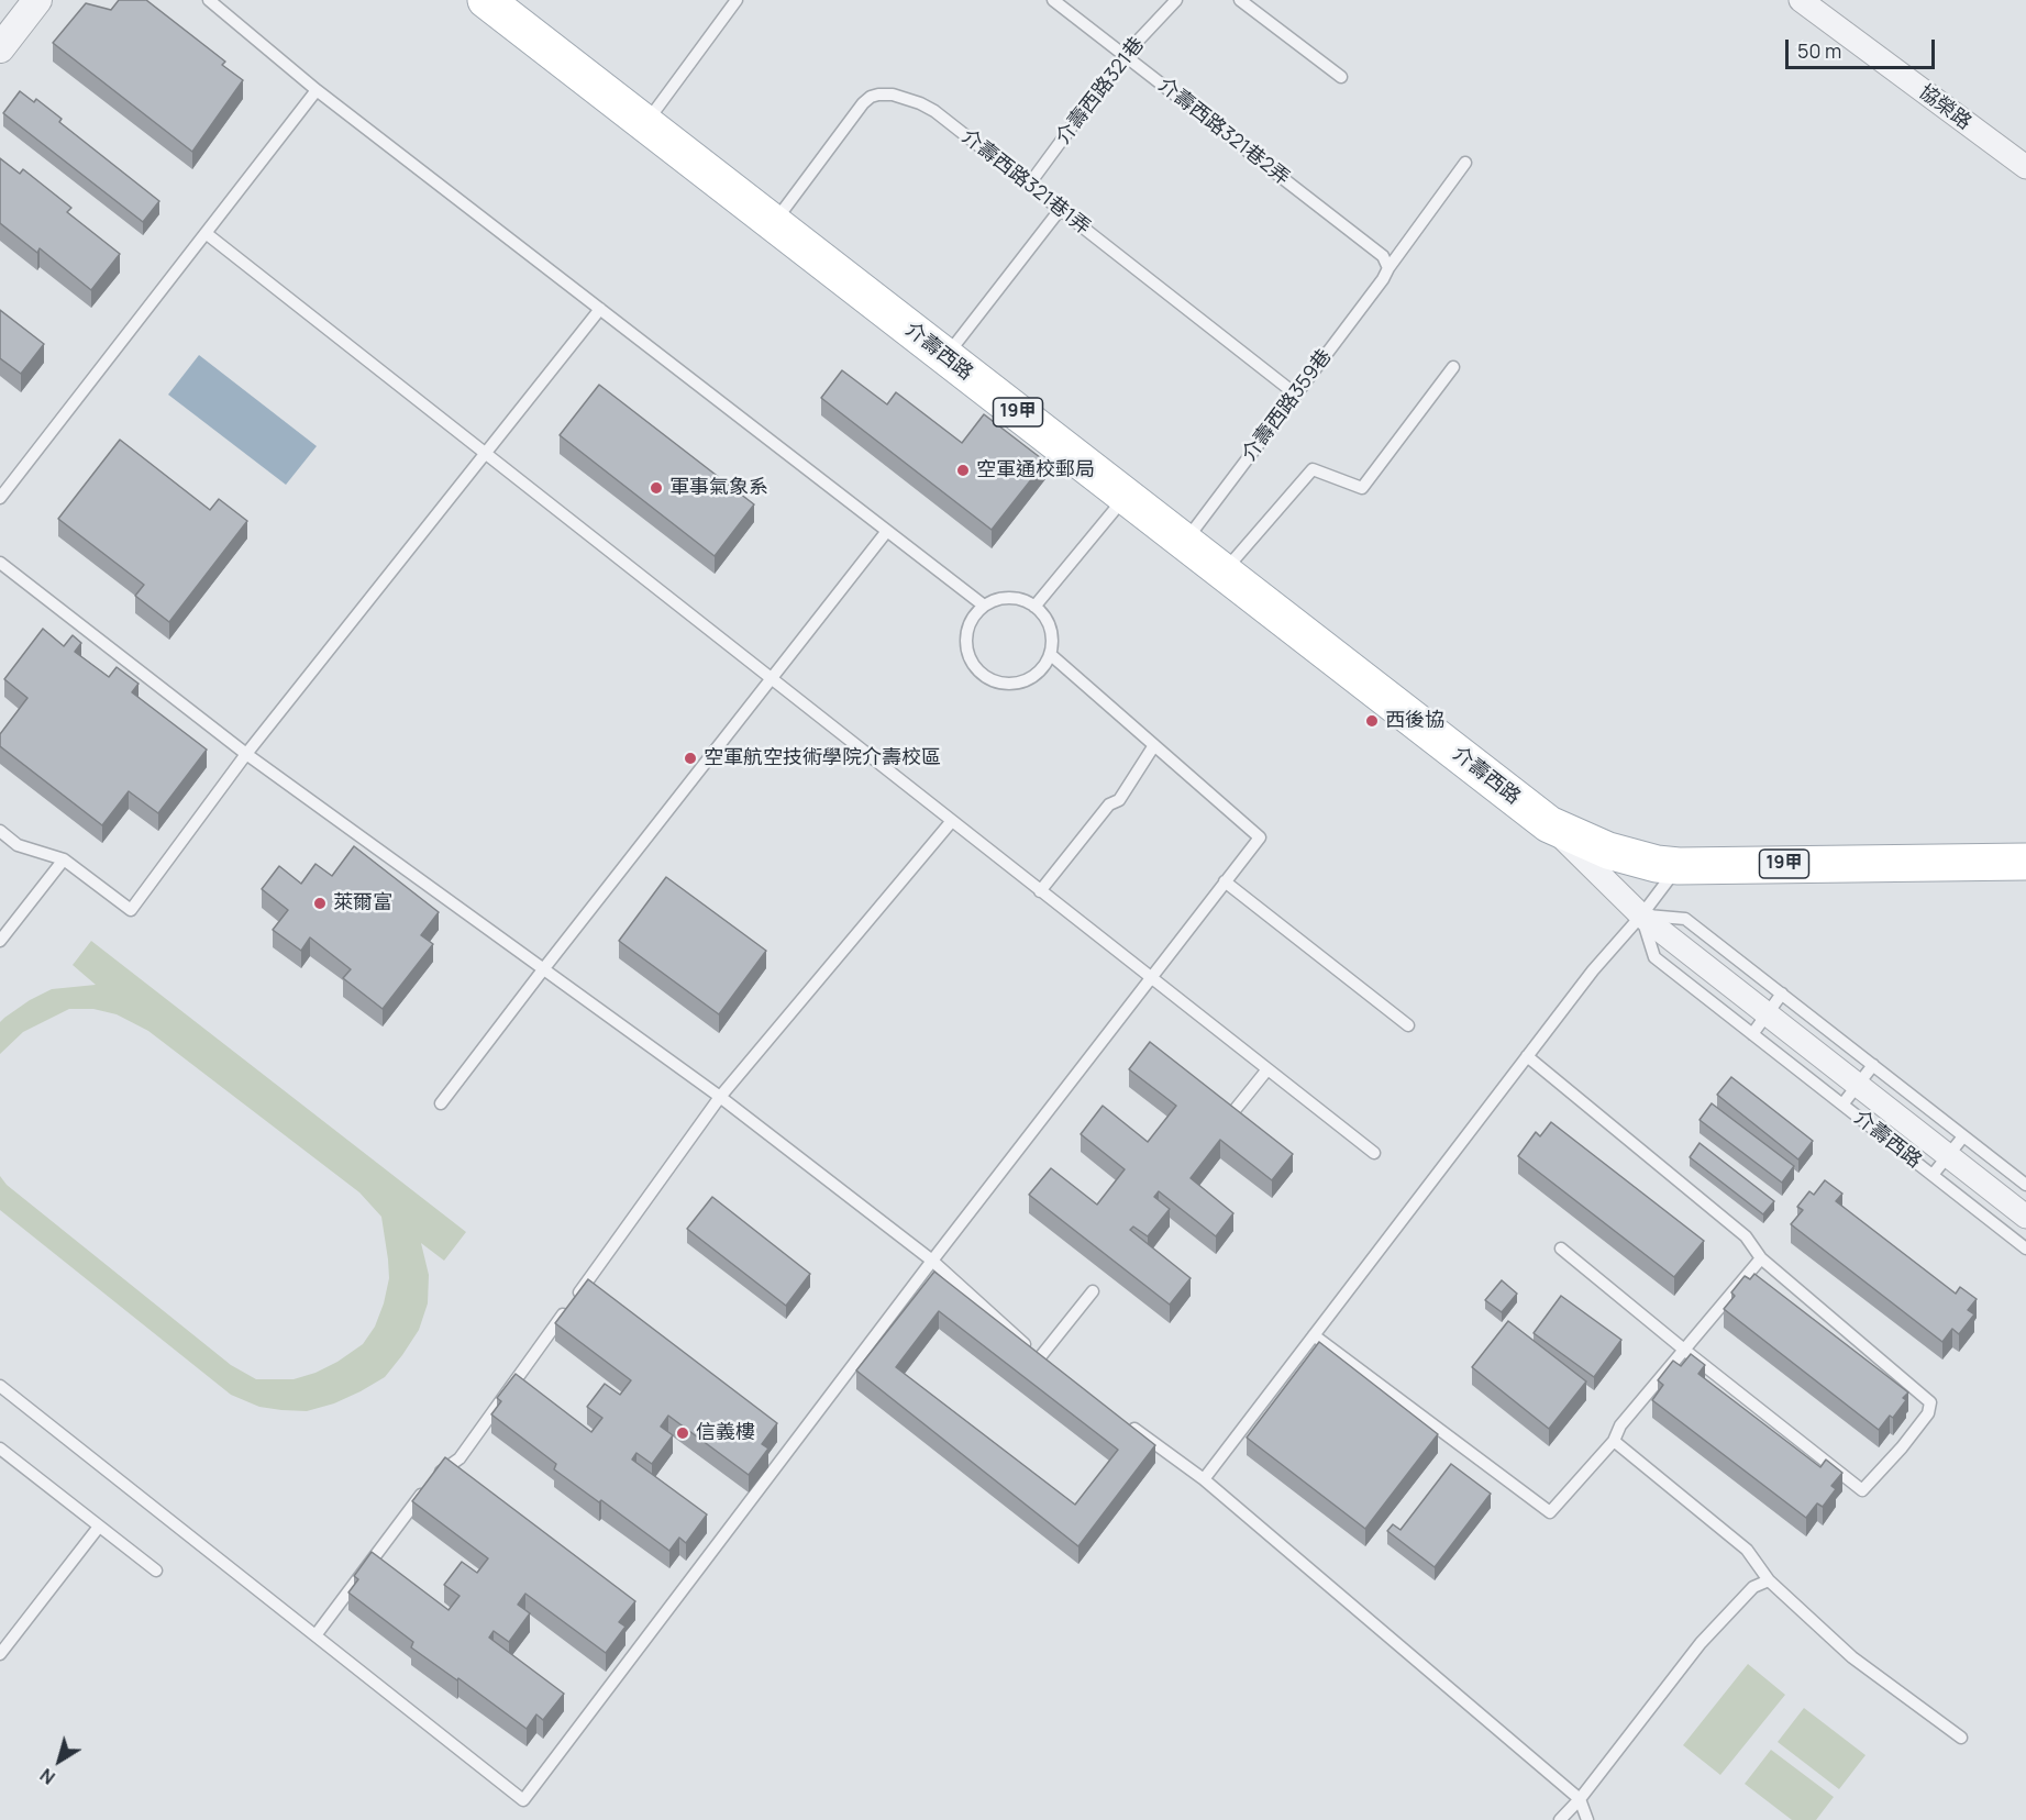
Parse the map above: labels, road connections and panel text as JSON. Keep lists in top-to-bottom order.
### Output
{
  "streets": {
    "main road": ["介壽西路", "19甲"],
    "street": ["協榮路"],
    "lane": [
      "介壽西路321巷",
      "介壽西路321巷2弄",
      "介壽西路321巷1弄",
      "介壽西路359巷"
    ]
  },
  "crossings": [
    ["介壽西路321巷", "介壽西路321巷2弄"],
    ["介壽西路321巷", "介壽西路321巷1弄"],
    ["介壽西路321巷2弄", "介壽西路359巷"],
    ["介壽西路321巷1弄", "介壽西路"],
    ["介壽西路321巷1弄", "介壽西路359巷"],
    ["介壽西路", "介壽西路359巷"]
  ],
  "places": [
    "空軍通校郵局",
    "軍事氣象系",
    "西後協",
    "空軍航空技術學院介壽校區",
    "萊爾富",
    "信義樓"
  ],
  "scale_bar": "50 m",
  "north": "bottom left"
}
